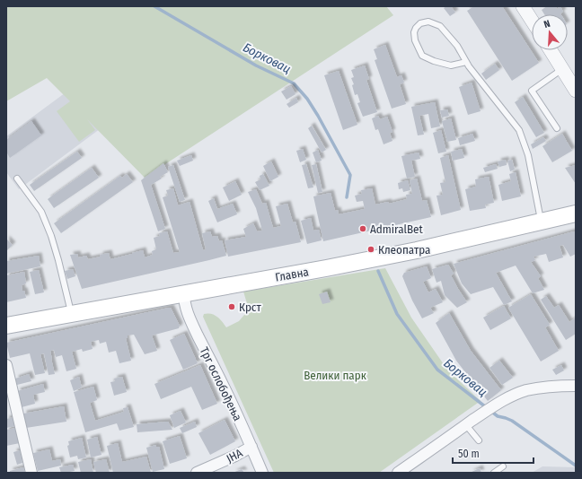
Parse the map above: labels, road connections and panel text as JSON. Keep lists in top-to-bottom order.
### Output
{
  "streets": {
    "main road": ["Главна"],
    "street": ["Трг ослобођења", "ЈНА"]
  },
  "crossings": [
    ["Главна", "Трг ослобођења"],
    ["Трг ослобођења", "ЈНА"]
  ],
  "water": ["Борковац"],
  "parks": ["Велики парк"],
  "places": ["AdmiralBet", "Клеопатра", "Крст"],
  "scale_bar": "50 m",
  "north": "top"
}
